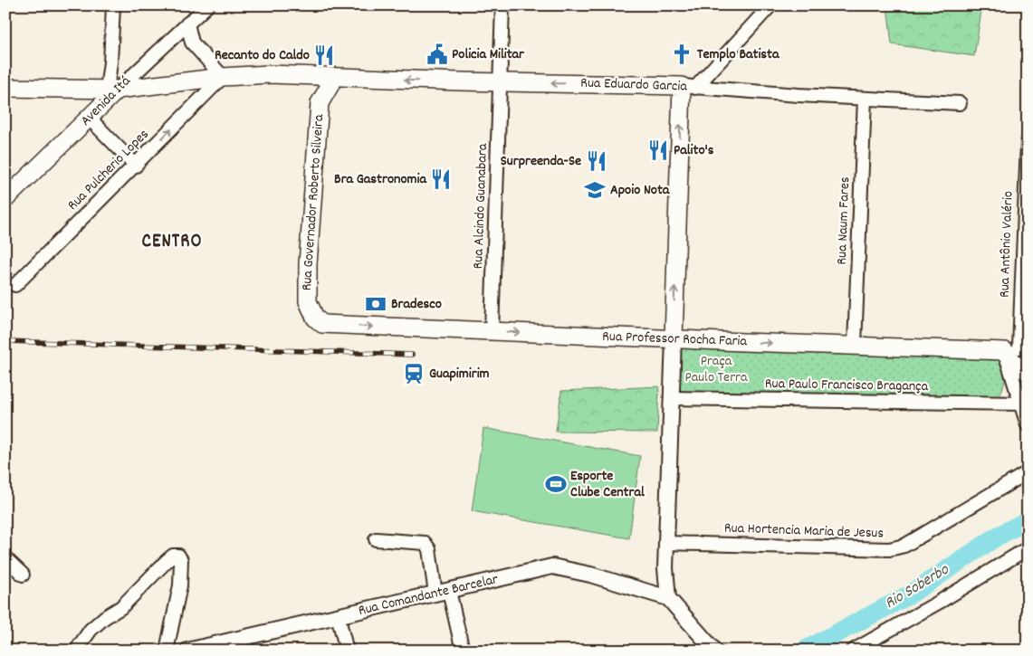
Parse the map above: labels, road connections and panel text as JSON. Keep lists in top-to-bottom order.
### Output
{
  "streets": {
    "main road": [
      "Rua Eduardo Garcia",
      "Avenida Itá",
      "Rua Governador Roberto Silveira",
      "Rua Professor Rocha Faria"
    ],
    "street": [
      "Rua Pulcherio Lopes",
      "Rua Alcindo Guanabara",
      "Rua Naum Fares",
      "Rua Antônio Valério",
      "Rua Paulo Francisco Bragança",
      "Rua Hortencia Maria de Jesus",
      "Rua Comandante Barcelar"
    ]
  },
  "crossings": [
    ["Rua Eduardo Garcia", "Avenida Itá"],
    ["Rua Eduardo Garcia", "Rua Pulcherio Lopes"],
    ["Rua Eduardo Garcia", "Rua Governador Roberto Silveira"],
    ["Rua Eduardo Garcia", "Rua Alcindo Guanabara"],
    ["Rua Eduardo Garcia", "Rua Naum Fares"],
    ["Rua Governador Roberto Silveira", "Rua Professor Rocha Faria"],
    ["Rua Alcindo Guanabara", "Rua Professor Rocha Faria"],
    ["Rua Naum Fares", "Rua Professor Rocha Faria"],
    ["Rua Antônio Valério", "Rua Professor Rocha Faria"],
    ["Rua Antônio Valério", "Rua Paulo Francisco Bragança"]
  ],
  "one_way": ["Rua Eduardo Garcia", "Rua Pulcherio Lopes", "Rua Professor Rocha Faria"],
  "districts": ["CENTRO"],
  "water": ["Rio Soberbo"],
  "parks": ["Praça Paulo Terra"],
  "places": {
    "public building": ["Policia Militar"],
    "church": ["Templo Batista"],
    "restaurant": [
      "Recanto do Caldo",
      "Palito's",
      "Surpreenda-Se",
      "Bra Gastronomia"
    ],
    "school or university": ["Apoio Nota"],
    "bank": ["Bradesco"],
    "station": ["Guapimirim"],
    "sports": ["Esporte Clube Central"]
  }
}
